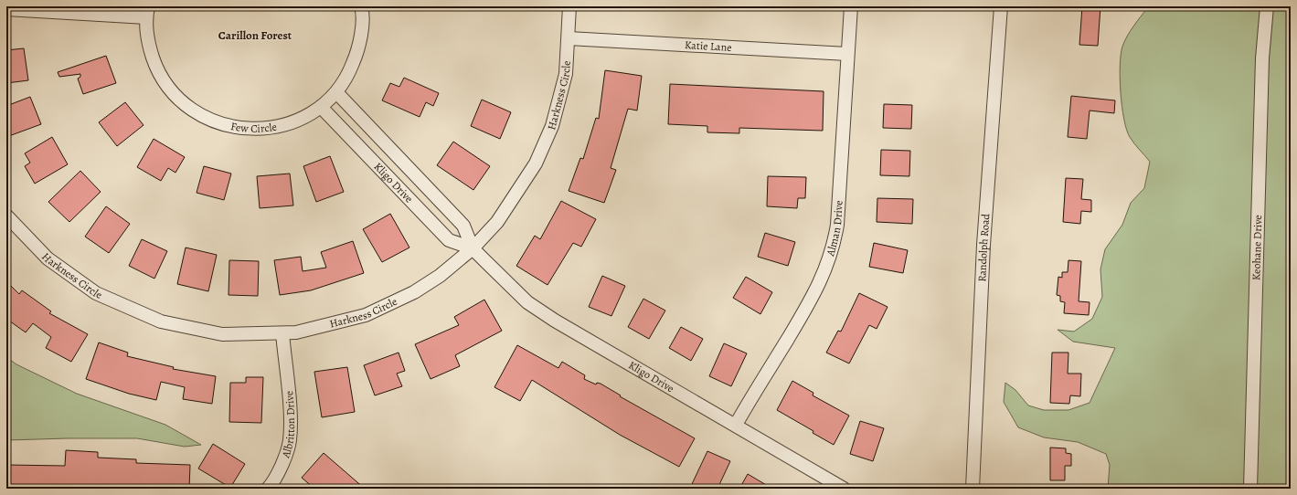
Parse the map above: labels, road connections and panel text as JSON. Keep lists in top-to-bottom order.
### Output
{
  "streets": {
    "street": [
      "Katie Lane",
      "Harkness Circle",
      "Few Circle",
      "Kligo Drive",
      "Alman Drive",
      "Randolph Road",
      "Keohane Drive",
      "Albritton Drive"
    ]
  },
  "crossings": [
    ["Katie Lane", "Harkness Circle"],
    ["Katie Lane", "Alman Drive"],
    ["Harkness Circle", "Kligo Drive"],
    ["Harkness Circle", "Albritton Drive"],
    ["Few Circle", "Kligo Drive"],
    ["Kligo Drive", "Alman Drive"]
  ],
  "districts": ["Carillon Forest"]
}
